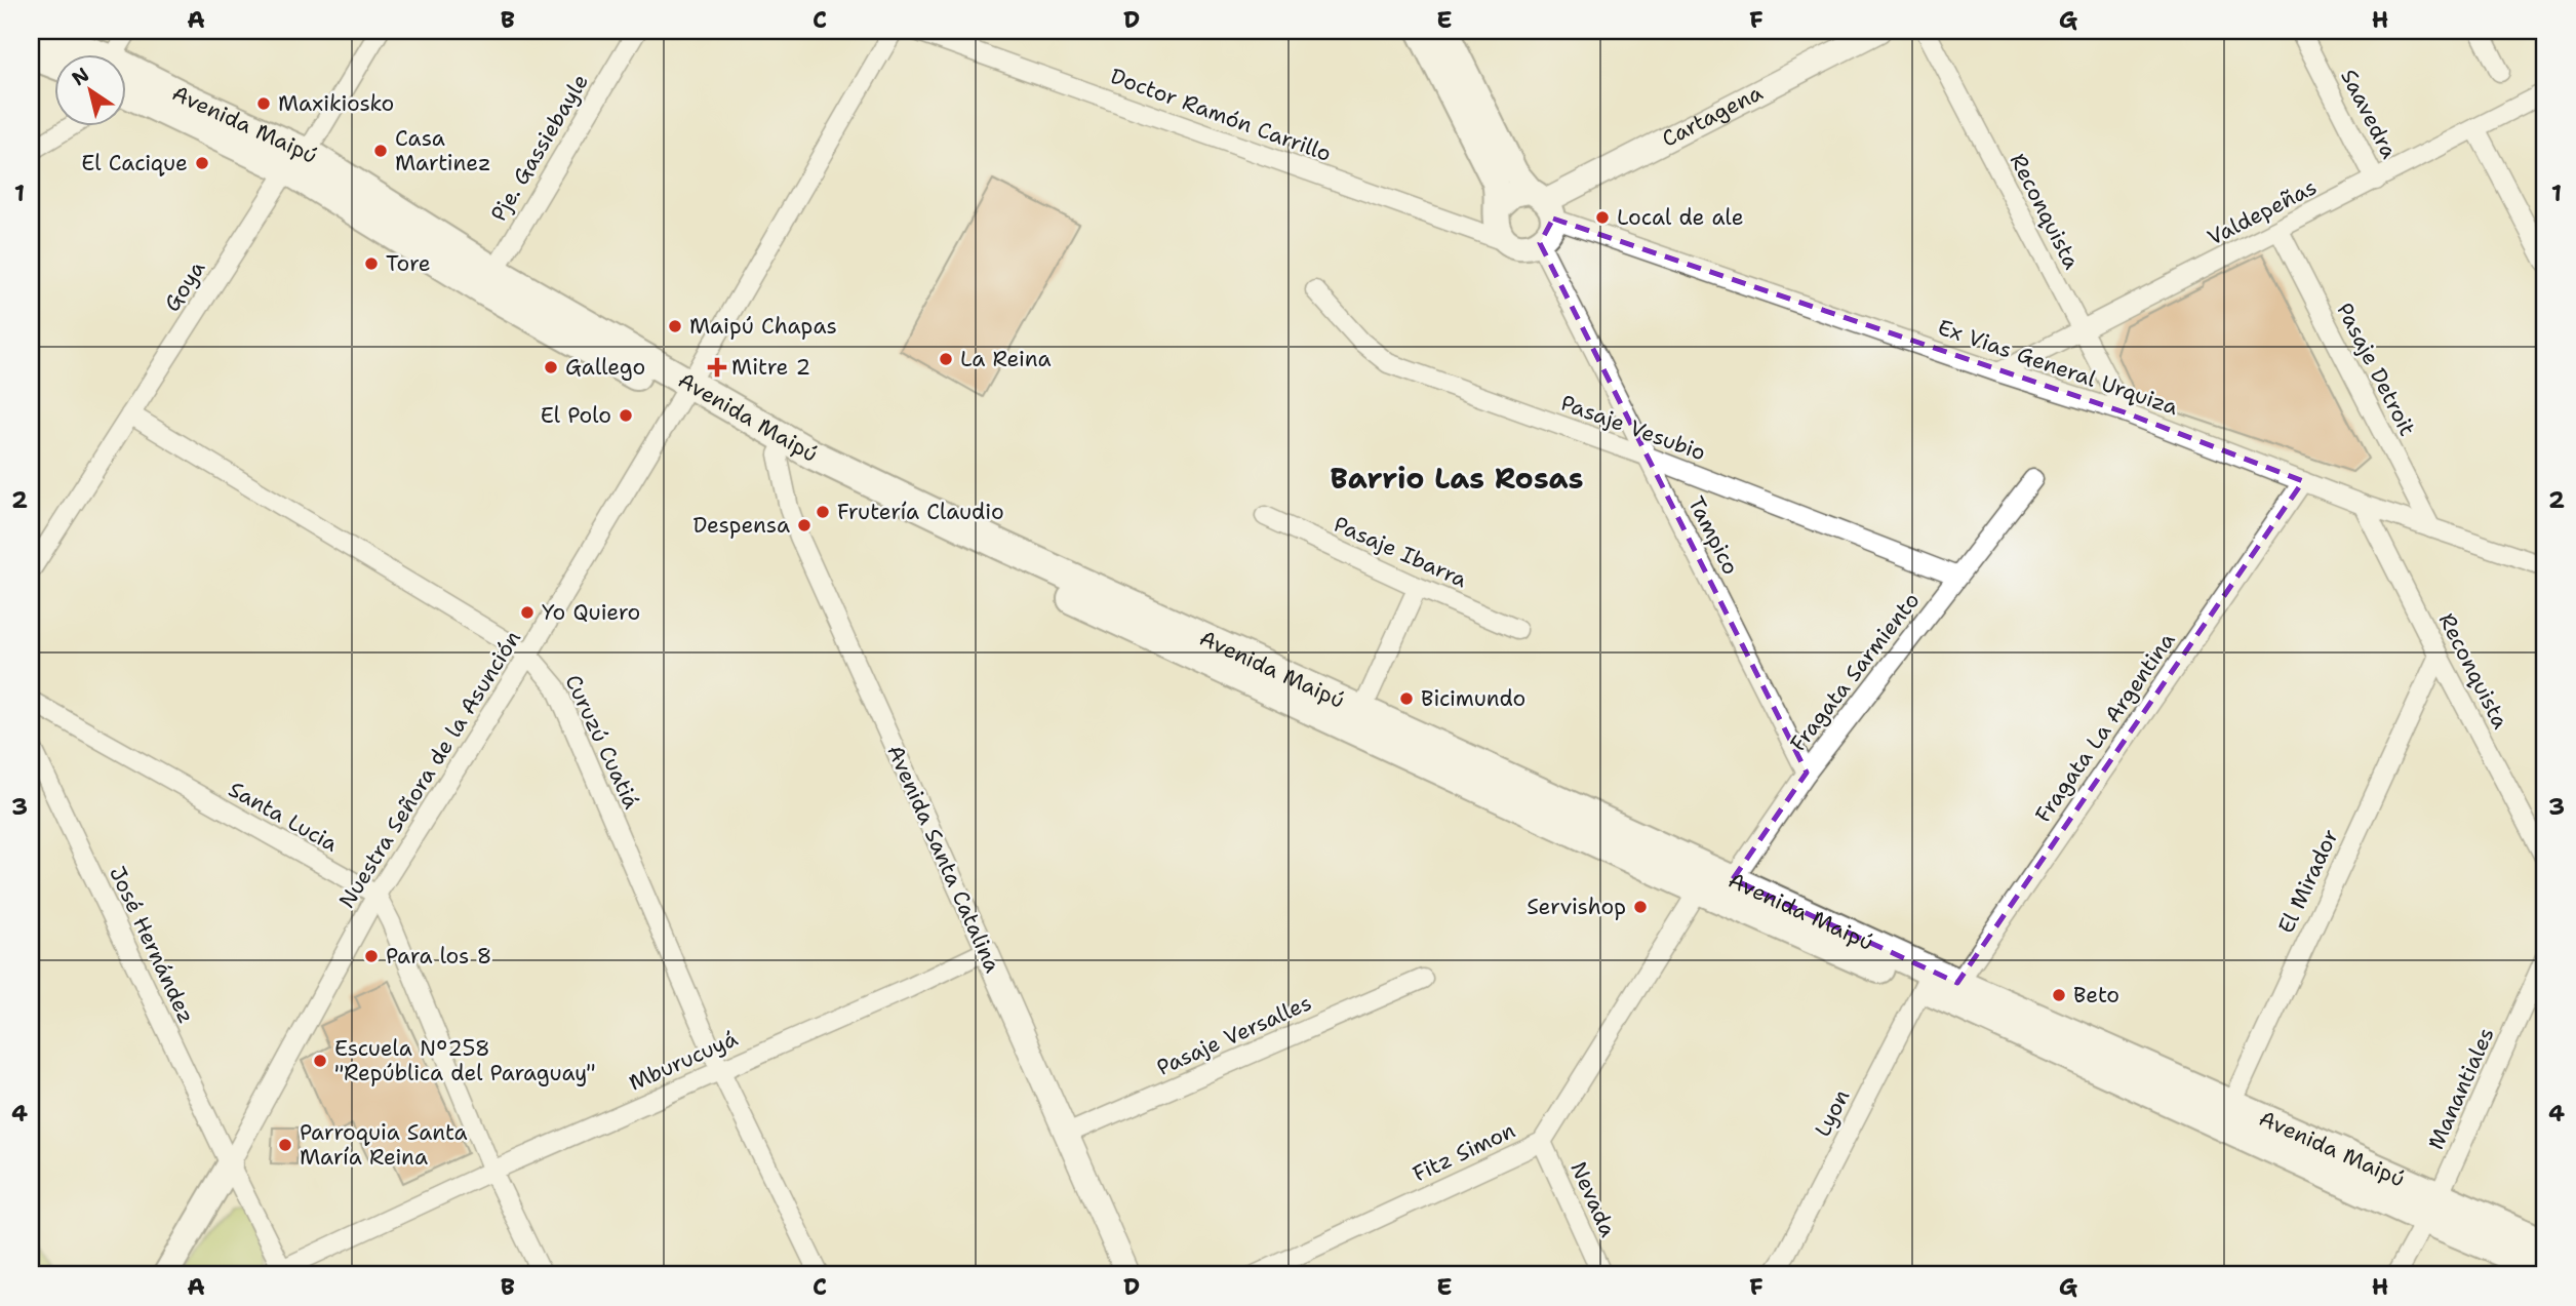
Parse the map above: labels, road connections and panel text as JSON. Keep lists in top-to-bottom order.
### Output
{
  "streets": {
    "main road": ["Avenida Maipú"],
    "street": [
      "Saavedra",
      "Doctor Ramón Carrillo",
      "Cartagena",
      "Pje. Gassiebayle",
      "Reconquista",
      "Valdepeñas",
      "Goya",
      "Ex Vias General Urquiza",
      "Pasaje Detroit",
      "Pasaje Vesubio",
      "Tampico",
      "Pasaje Ibarra",
      "Fragata Sarmiento",
      "Fragata La Argentina",
      "Curuzú Cuatiá",
      "Nuestra Señora de la Asunción",
      "Santa Lucia",
      "Avenida Santa Catalina",
      "El Mirador",
      "José Hernández",
      "Pasaje Versalles",
      "Mburucuyá",
      "Manantiales",
      "Lyon",
      "Fitz Simon",
      "Nevada"
    ]
  },
  "crossings": [
    ["Saavedra", "Valdepeñas"],
    ["Doctor Ramón Carrillo", "Cartagena"],
    ["Doctor Ramón Carrillo", "Ex Vias General Urquiza"],
    ["Doctor Ramón Carrillo", "Tampico"],
    ["Cartagena", "Ex Vias General Urquiza"],
    ["Cartagena", "Tampico"],
    ["Avenida Maipú", "Pje. Gassiebayle"],
    ["Avenida Maipú", "Goya"],
    ["Avenida Maipú", "Fragata Sarmiento"],
    ["Avenida Maipú", "Fragata La Argentina"],
    ["Avenida Maipú", "Nuestra Señora de la Asunción"],
    ["Avenida Maipú", "Avenida Santa Catalina"],
    ["Avenida Maipú", "El Mirador"],
    ["Avenida Maipú", "Manantiales"],
    ["Avenida Maipú", "Lyon"],
    ["Avenida Maipú", "Fitz Simon"],
    ["Reconquista", "Valdepeñas"],
    ["Reconquista", "Ex Vias General Urquiza"],
    ["Reconquista", "El Mirador"],
    ["Valdepeñas", "Ex Vias General Urquiza"],
    ["Valdepeñas", "Pasaje Detroit"],
    ["Goya", "Curuzú Cuatiá"],
    ["Ex Vias General Urquiza", "Pasaje Detroit"],
    ["Ex Vias General Urquiza", "Tampico"],
    ["Ex Vias General Urquiza", "Fragata La Argentina"],
    ["Pasaje Vesubio", "Tampico"],
    ["Pasaje Vesubio", "Fragata Sarmiento"],
    ["Tampico", "Fragata Sarmiento"],
    ["Fragata Sarmiento", "Fitz Simon"],
    ["Curuzú Cuatiá", "Nuestra Señora de la Asunción"],
    ["Curuzú Cuatiá", "Mburucuyá"],
    ["Nuestra Señora de la Asunción", "Santa Lucia"],
    ["Nuestra Señora de la Asunción", "José Hernández"],
    ["Avenida Santa Catalina", "Pasaje Versalles"],
    ["Avenida Santa Catalina", "Mburucuyá"],
    ["José Hernández", "Mburucuyá"],
    ["Fitz Simon", "Nevada"]
  ],
  "districts": ["Barrio Las Rosas"],
  "places": {
    "other": [
      "Maxikiosko",
      "Casa Martinez",
      "El Cacique",
      "Local de ale",
      "Tore",
      "Maipú Chapas",
      "La Reina",
      "Gallego",
      "El Polo",
      "Frutería Claudio",
      "Despensa",
      "Yo Quiero",
      "Bicimundo",
      "Servishop",
      "Para los 8",
      "Beto",
      "Escuela Nº258 \"República del Paraguay\"",
      "Parroquia Santa María Reina"
    ],
    "health": ["Mitre 2"]
  },
  "north": "top left",
  "grid": {
    "columns": [
      "A",
      "B",
      "C",
      "D",
      "E",
      "F",
      "G",
      "H"
    ],
    "rows": [
      "1",
      "2",
      "3",
      "4"
    ]
  }
}
